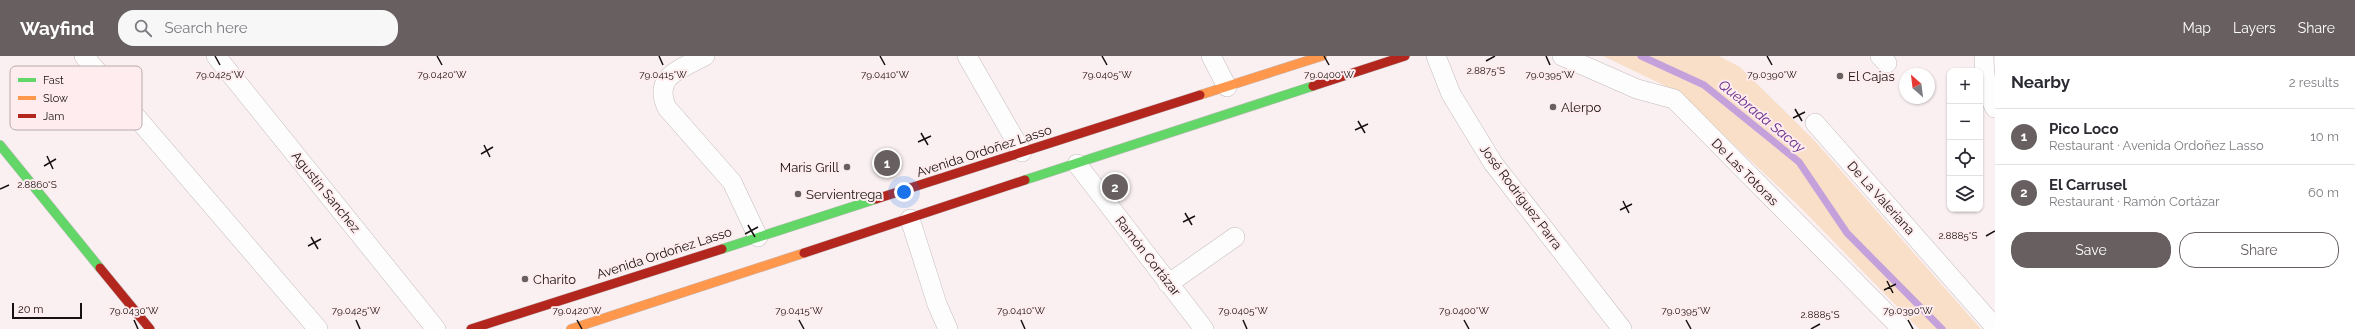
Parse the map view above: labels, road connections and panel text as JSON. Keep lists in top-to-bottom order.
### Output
{
  "streets": {
    "main road": ["Avenida Ordoñez Lasso"],
    "street": [
      "De Las Totoras",
      "Agustín Sanchez",
      "José Rodríguez Parra",
      "De La Valeriana",
      "Ramón Cortázar"
    ]
  },
  "water": ["Quebrada Sacay"],
  "places": [
    "El Cajas",
    "Alerpo",
    "Maris Grill",
    "Servientrega",
    "Charito"
  ],
  "legend": ["Fast", "Slow", "Jam"],
  "scale_bar": "20 m",
  "north": "top left",
  "page": {
    "header": "Wayfind",
    "search": "Search here",
    "nav": ["Map", "Layers", "Share"],
    "heading": ["Nearby", "2 results"],
    "map_buttons": ["+", "−"],
    "list": [
      {
        "mark": "1",
        "name": "Pico Loco",
        "note": "Restaurant · Avenida Ordoñez Lasso",
        "value": "10 m"
      },
      {
        "mark": "2",
        "name": "El Carrusel",
        "note": "Restaurant · Ramón Cortázar",
        "value": "60 m"
      }
    ],
    "pins": ["1", "2"],
    "buttons": ["Save", "Share"],
    "scale": "20 m"
  },
  "coordinates": [
    "2.8875°S",
    "79.0425°W",
    "79.0420°W",
    "79.0415°W",
    "79.0410°W",
    "79.0405°W",
    "79.0400°W",
    "79.0395°W",
    "79.0390°W",
    "2.8860°S",
    "2.8885°S",
    "79.0430°W"
  ]
}
